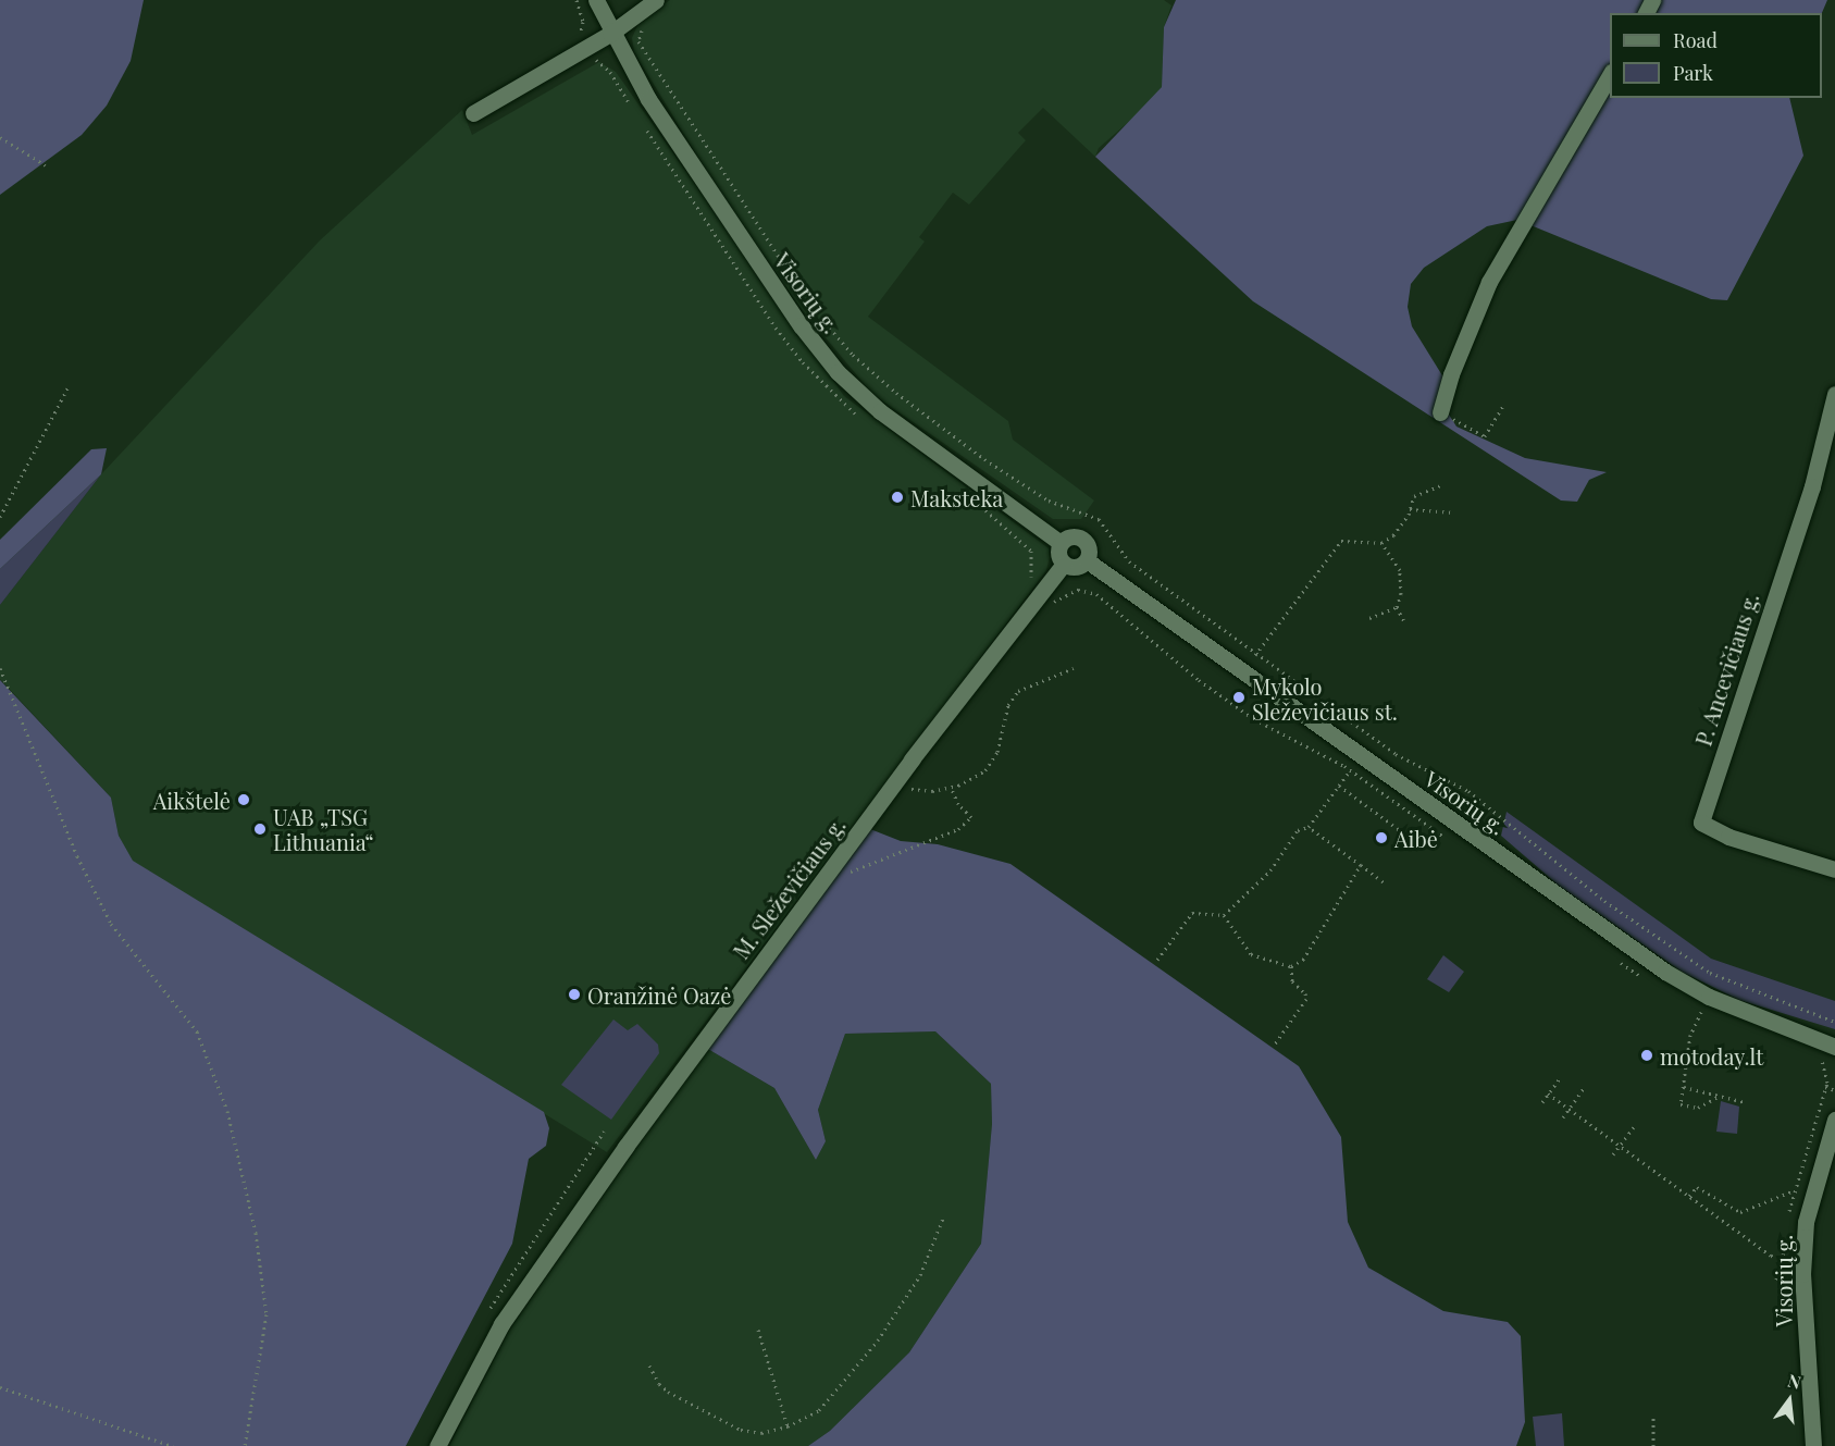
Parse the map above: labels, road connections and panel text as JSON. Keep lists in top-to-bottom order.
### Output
{
  "streets": {
    "street": ["Visorių g.", "P. Ancevičiaus g.", "M. Sleževičiaus g."]
  },
  "crossings": [
    ["Visorių g.", "M. Sleževičiaus g."]
  ],
  "places": [
    "Maksteka",
    "Mykolo Sleževičiaus st.",
    "Aikštelė",
    "UAB „TSG Lithuania“",
    "Aibė",
    "Oranžinė Oazė",
    "motoday.lt"
  ],
  "legend": ["Road", "Park"],
  "north": "top"
}
